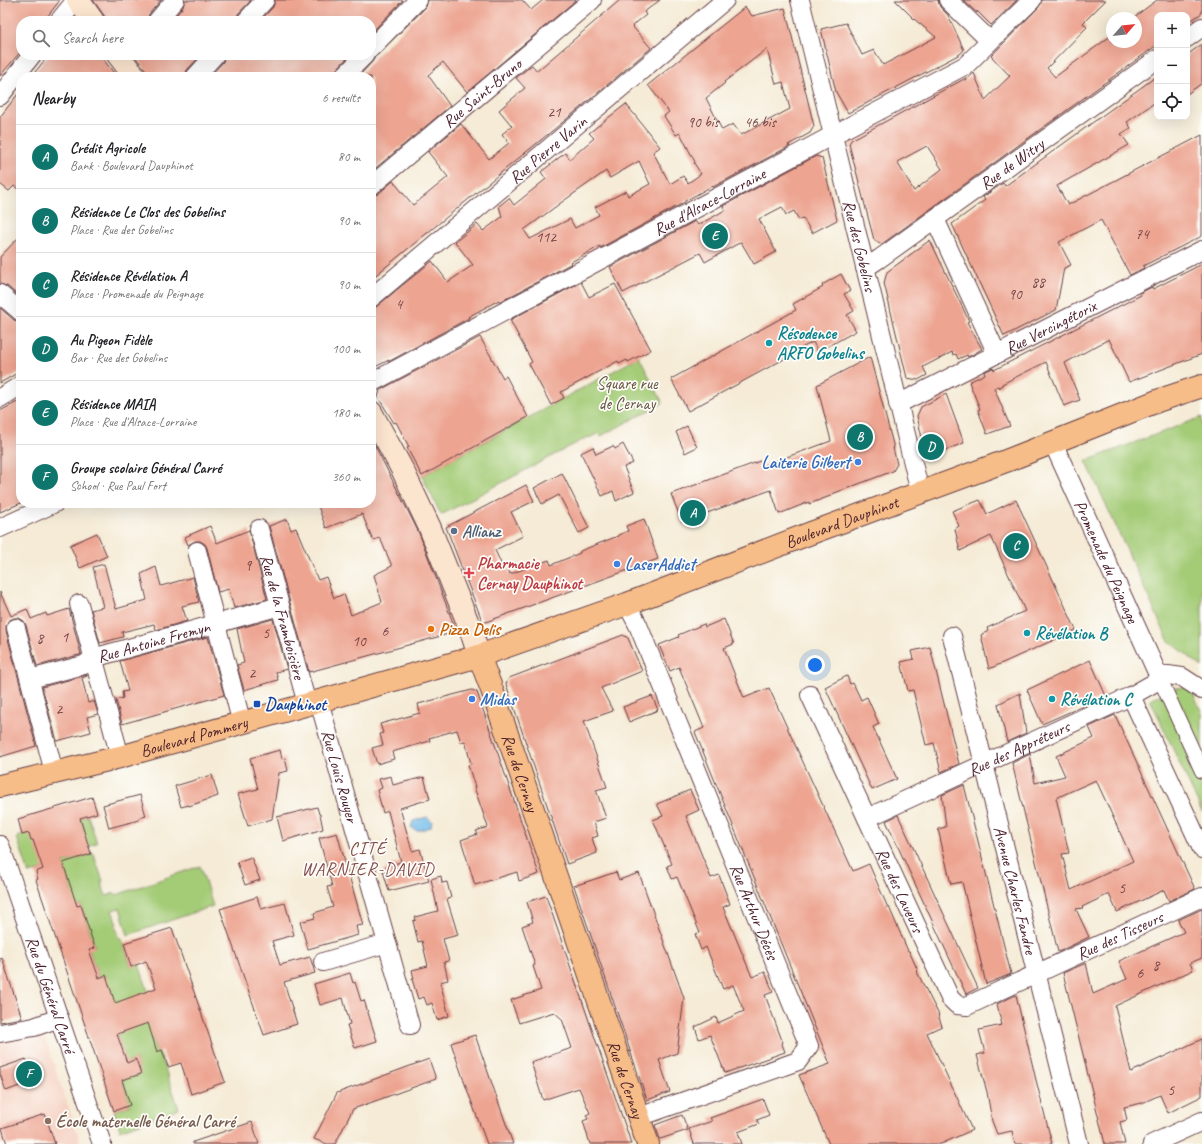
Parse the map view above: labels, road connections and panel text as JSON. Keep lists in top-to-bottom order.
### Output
{
  "streets": {
    "main road": ["Boulevard Dauphinot", "Boulevard Pommery", "Rue de Cernay"],
    "street": [
      "Rue Saint-Bruno",
      "Rue Pierre Varin",
      "Rue de Witry",
      "Rue d'Alsace-Lorraine",
      "Rue des Gobelins",
      "Rue Vercingétorix",
      "Promenade du Peignage",
      "Rue de la Framboisière",
      "Rue Antoine Fremyn",
      "Rue des Appréteurs",
      "Rue Louis Rouyer",
      "Rue des Laveurs",
      "Avenue Charles Fandre",
      "Rue Arthur Décès",
      "Rue des Tisseurs",
      "Rue du Général Carré"
    ]
  },
  "crossings": [
    ["Rue de Witry", "Rue des Gobelins"],
    ["Rue d'Alsace-Lorraine", "Rue des Gobelins"],
    ["Rue des Gobelins", "Rue Vercingétorix"],
    ["Rue des Gobelins", "Boulevard Dauphinot"],
    ["Boulevard Dauphinot", "Promenade du Peignage"],
    ["Boulevard Dauphinot", "Boulevard Pommery"],
    ["Boulevard Dauphinot", "Rue de Cernay"],
    ["Boulevard Dauphinot", "Rue Arthur Décès"],
    ["Promenade du Peignage", "Rue des Appréteurs"],
    ["Rue de la Framboisière", "Rue Antoine Fremyn"],
    ["Rue de la Framboisière", "Boulevard Pommery"],
    ["Rue de la Framboisière", "Rue Louis Rouyer"],
    ["Boulevard Pommery", "Rue de Cernay"],
    ["Boulevard Pommery", "Rue Louis Rouyer"],
    ["Rue des Appréteurs", "Rue des Laveurs"],
    ["Rue des Appréteurs", "Avenue Charles Fandre"],
    ["Rue de Cernay", "Rue Arthur Décès"],
    ["Rue des Laveurs", "Avenue Charles Fandre"],
    ["Rue des Laveurs", "Rue des Tisseurs"],
    ["Avenue Charles Fandre", "Rue des Tisseurs"]
  ],
  "districts": ["CITÉ WARNIER-DAVID"],
  "parks": ["Square rue de Cernay"],
  "places": {
    "other": [
      "Résodence ARFO Gobelins",
      "Laiterie Gilbert",
      "Allianz",
      "LaserAddict",
      "Pizza Delis",
      "Révélation B",
      "Midas",
      "Révélation C",
      "École maternelle Général Carré"
    ],
    "health": ["Pharmacie Cernay Dauphinot"],
    "transit": ["Dauphinot"]
  },
  "house_numbers": [
    "21",
    "90 bis",
    "46 bis",
    "74",
    "112",
    "88",
    "90",
    "4",
    "9",
    "6",
    "5",
    "1",
    "8",
    "10",
    "2",
    "2",
    "5",
    "8",
    "6",
    "5"
  ],
  "north": "top right",
  "page": {
    "map_buttons": ["+", "−"],
    "search": "Search here",
    "heading": ["Nearby", "6 results"],
    "list": [
      {
        "mark": "A",
        "name": "Crédit Agricole",
        "note": "Bank · Boulevard Dauphinot",
        "value": "80 m"
      },
      {
        "mark": "B",
        "name": "Résidence Le Clos des Gobelins",
        "note": "Place · Rue des Gobelins",
        "value": "90 m"
      },
      {
        "mark": "C",
        "name": "Résidence Révélation A",
        "note": "Place · Promenade du Peignage",
        "value": "90 m"
      },
      {
        "mark": "D",
        "name": "Au Pigeon Fidèle",
        "note": "Bar · Rue des Gobelins",
        "value": "100 m"
      },
      {
        "mark": "E",
        "name": "Résidence MAIA",
        "note": "Place · Rue d'Alsace-Lorraine",
        "value": "180 m"
      },
      {
        "mark": "F",
        "name": "Groupe scolaire Général Carré",
        "note": "School · Rue Paul Fort",
        "value": "360 m"
      }
    ],
    "pins": [
      "E",
      "B",
      "D",
      "A",
      "C",
      "F"
    ]
  }
}
